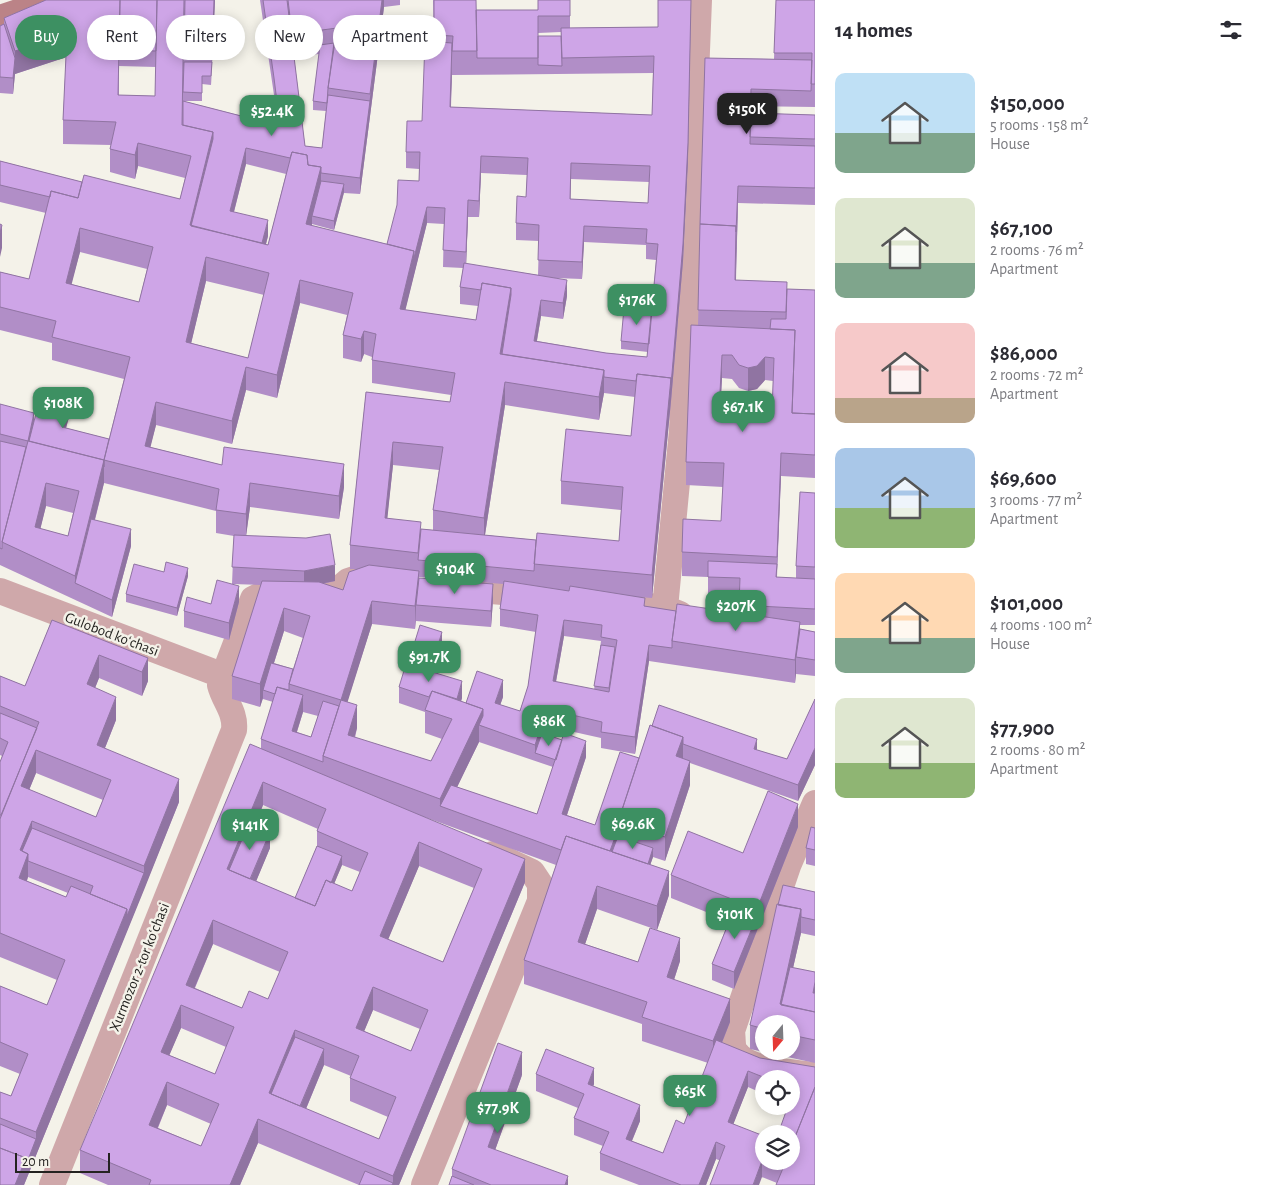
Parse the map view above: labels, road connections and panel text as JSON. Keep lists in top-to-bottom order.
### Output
{
  "streets": {
    "street": ["Gulobod koʻchasi", "Xurmozor 2-tor koʻchasi"]
  },
  "crossings": [
    ["Gulobod koʻchasi", "Xurmozor 2-tor koʻchasi"]
  ],
  "scale_bar": "20 m",
  "north": "bottom",
  "page": {
    "heading": "14 homes",
    "chip": [
      "Buy",
      "Rent",
      "Filters",
      "New",
      "Apartment"
    ],
    "list": [
      {
        "name": "$150,000",
        "note": "5 rooms · 158 m² · House"
      },
      {
        "name": "$67,100",
        "note": "2 rooms · 76 m² · Apartment"
      },
      {
        "name": "$86,000",
        "note": "2 rooms · 72 m² · Apartment"
      },
      {
        "name": "$69,600",
        "note": "3 rooms · 77 m² · Apartment"
      },
      {
        "name": "$101,000",
        "note": "4 rooms · 100 m² · House"
      },
      {
        "name": "$77,900",
        "note": "2 rooms · 80 m² · Apartment"
      }
    ],
    "price": [
      "$150K",
      "$52.4K",
      "$176K",
      "$108K",
      "$67.1K",
      "$104K",
      "$207K",
      "$91.7K",
      "$86K",
      "$69.6K",
      "$141K",
      "$101K",
      "$65K",
      "$77.9K"
    ],
    "scale": "20 m"
  }
}
